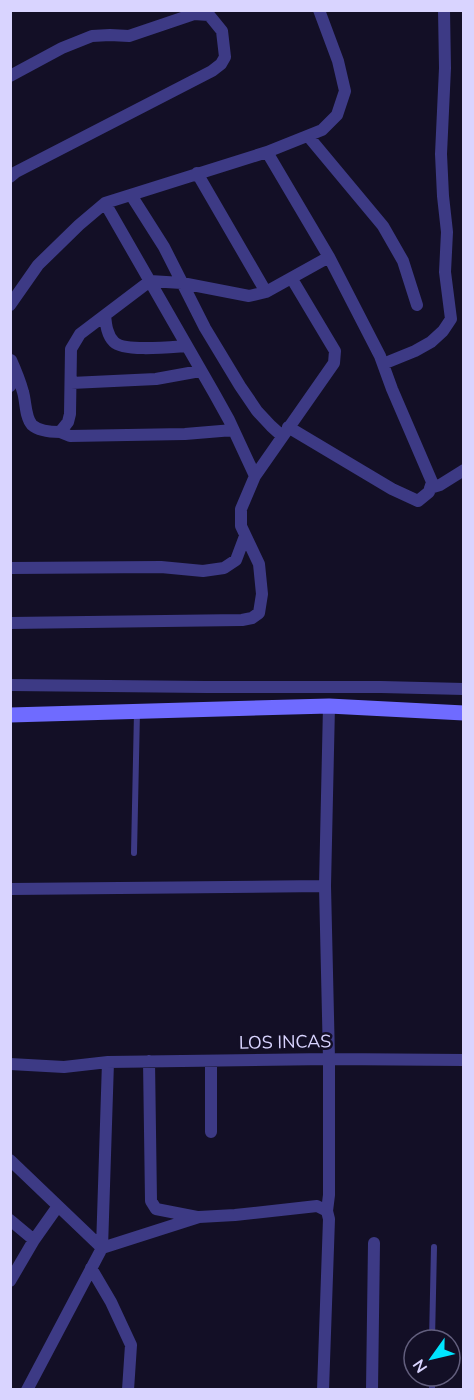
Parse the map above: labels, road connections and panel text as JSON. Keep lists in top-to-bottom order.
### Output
{
  "streets": {
    "street": ["LOS INCAS"]
  },
  "north": "bottom left"
}
